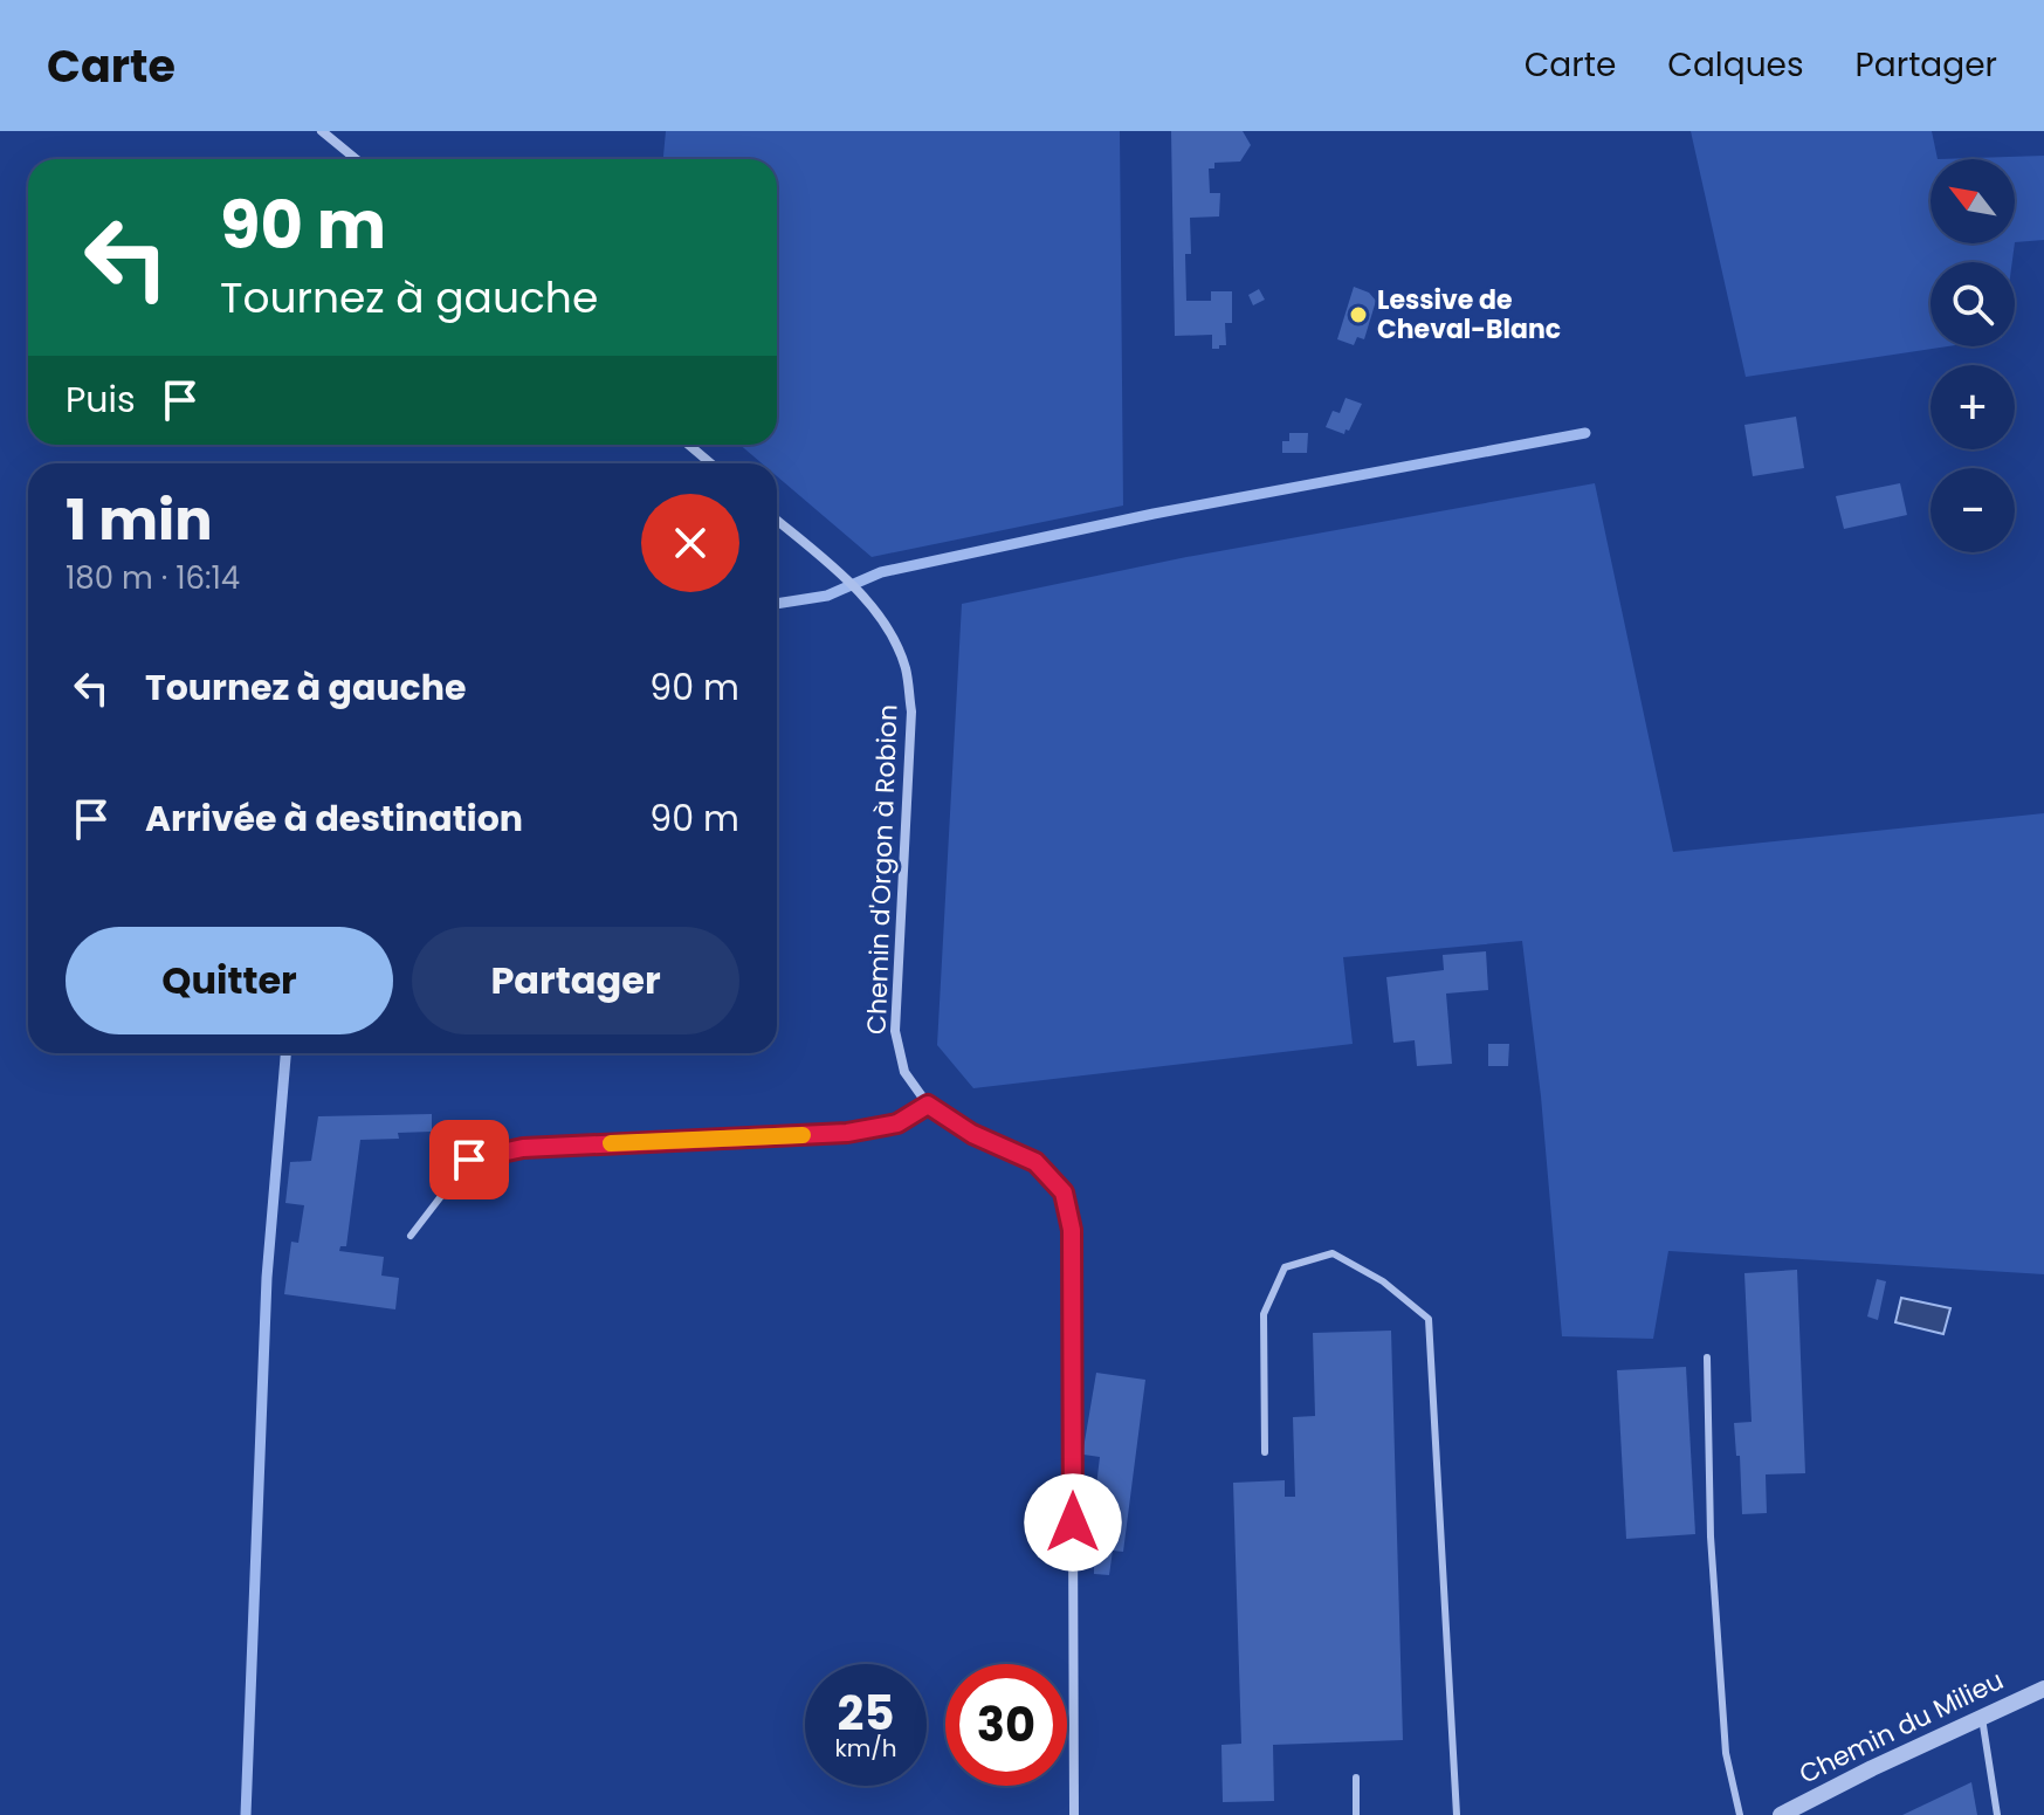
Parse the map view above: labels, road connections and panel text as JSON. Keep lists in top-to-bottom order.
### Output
{
  "streets": {
    "street": ["Chemin d'Orgon à Robion", "Chemin du Milieu"]
  },
  "places": ["Lessive de Cheval-Blanc"],
  "north": "top left",
  "page": {
    "header": "Carte",
    "nav": ["Carte", "Calques", "Partager"],
    "map_buttons": ["+", "−"],
    "turn": ["90 m", "Tournez à gauche"],
    "then": "Puis",
    "heading": ["1 min", "180 m · 16:14"],
    "list": [
      {
        "name": "Tournez à gauche",
        "value": "90 m"
      },
      {
        "name": "Arrivée à destination",
        "value": "90 m"
      }
    ],
    "buttons": ["Quitter", "Partager"],
    "speed": "25 km/h",
    "limit": "30"
  }
}
